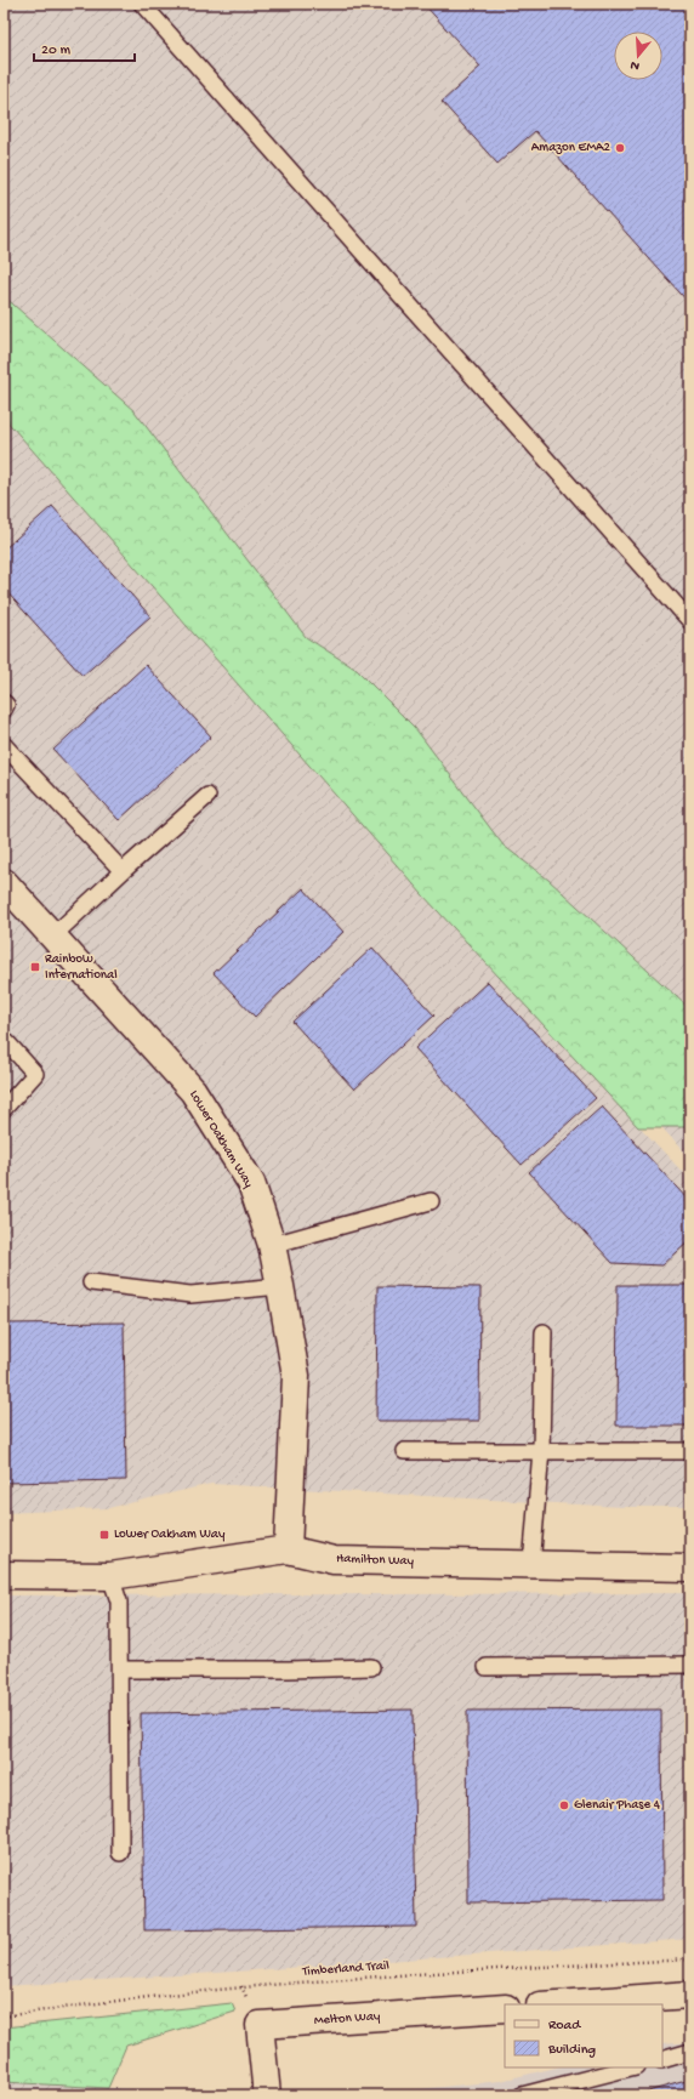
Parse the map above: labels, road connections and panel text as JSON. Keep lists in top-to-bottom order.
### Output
{
  "streets": {
    "street": ["Lower Oakham Way", "Hamilton Way", "Melton Way"],
    "path": ["Timberland Trail"]
  },
  "crossings": [
    ["Lower Oakham Way", "Hamilton Way"]
  ],
  "places": {
    "other": ["Amazon EMA2", "Glenair Phase 4"],
    "transit": ["Rainbow International", "Lower Oakham Way"]
  },
  "legend": ["Road", "Building"],
  "scale_bar": "20 m",
  "north": "bottom"
}
